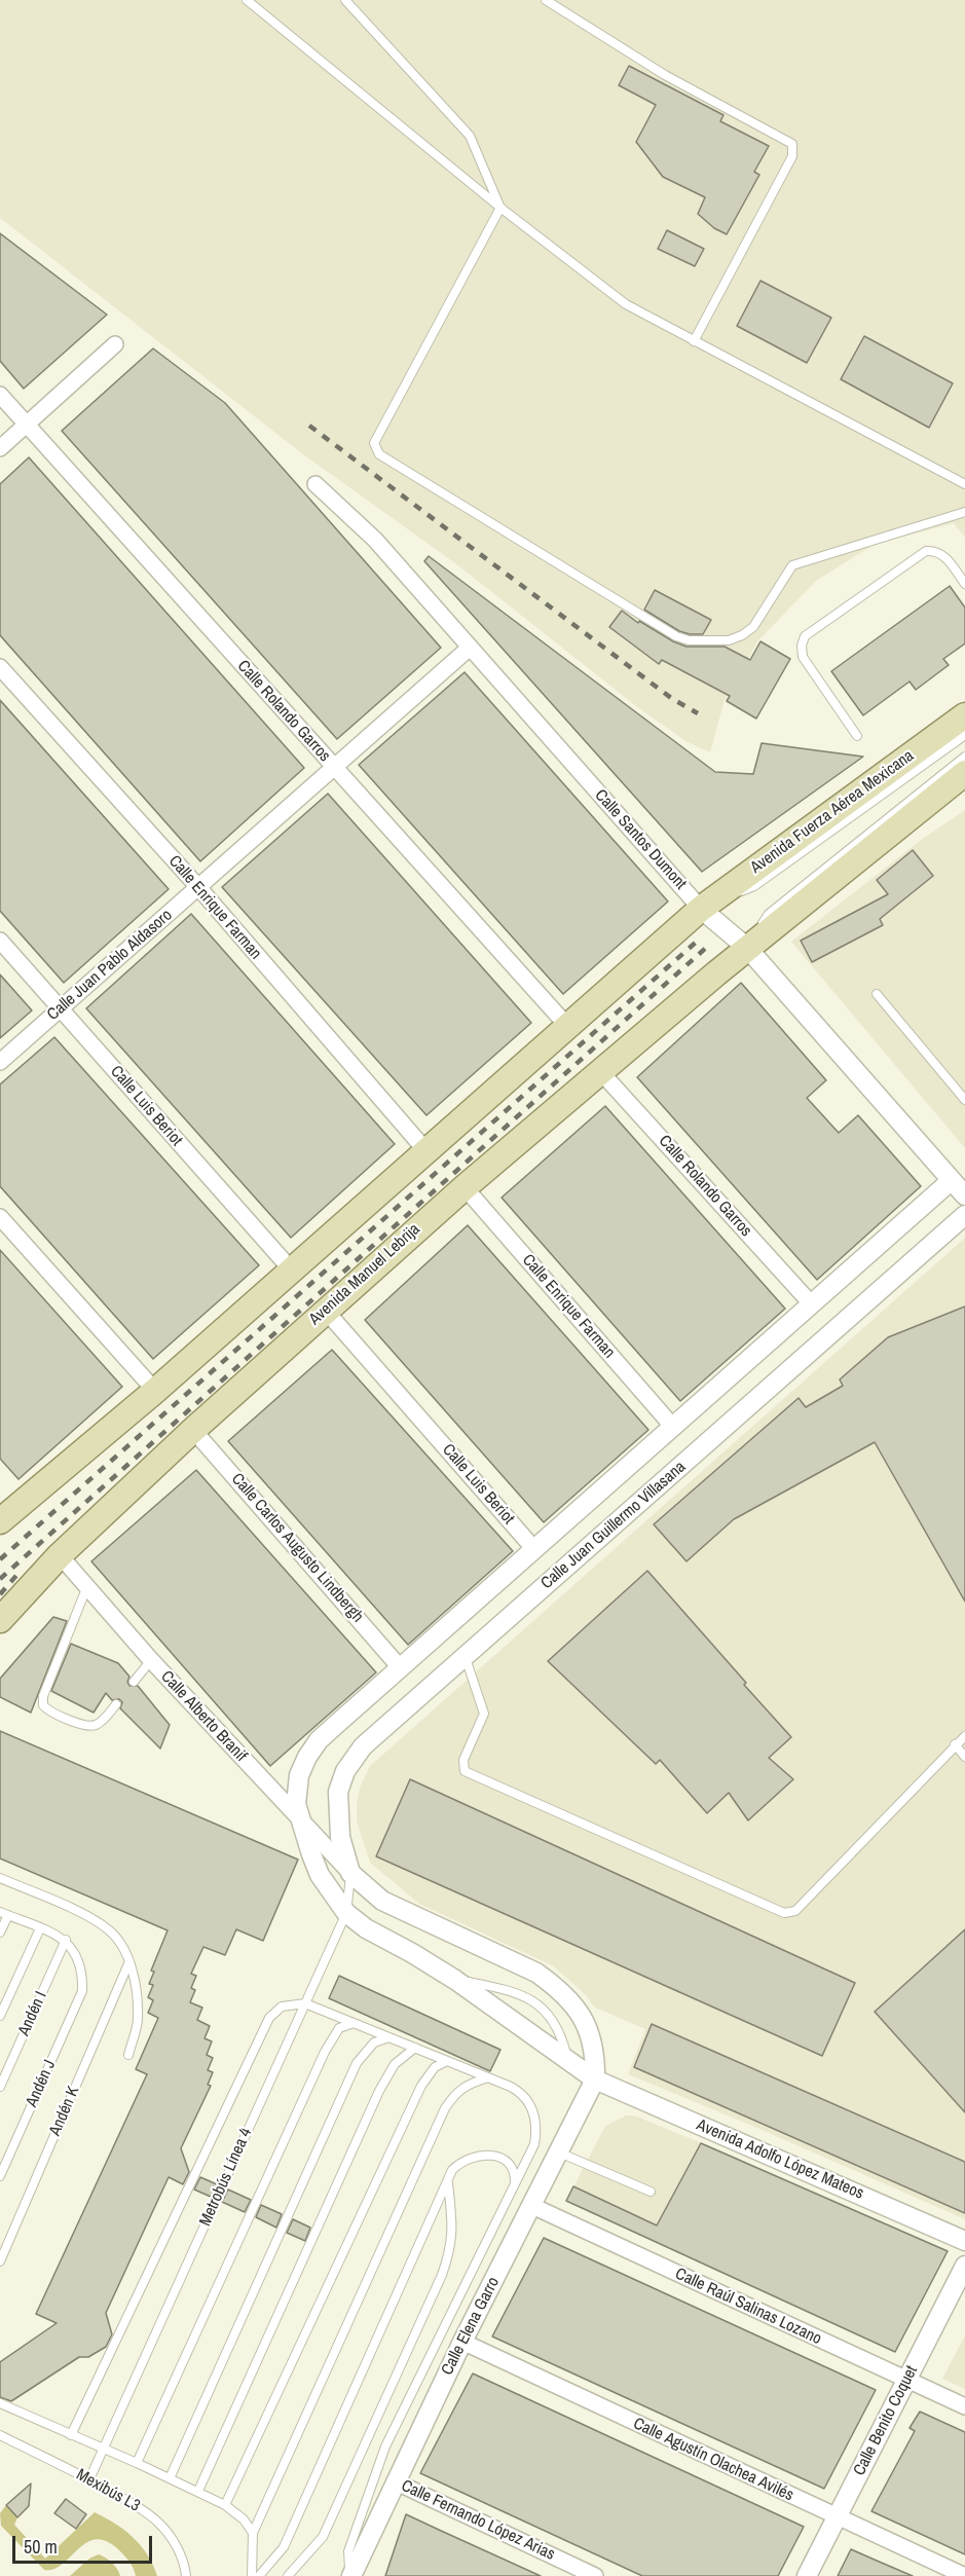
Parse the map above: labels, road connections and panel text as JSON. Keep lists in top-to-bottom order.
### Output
{
  "streets": {
    "main road": ["Avenida Fuerza Aérea Mexicana", "Avenida Manuel Lebrija"],
    "street": [
      "Calle Rolando Garros",
      "Calle Santos Dumont",
      "Calle Enrique Farman",
      "Calle Juan Pablo Aldasoro",
      "Calle Luis Beriot",
      "Calle Juan Guillermo Villasana",
      "Calle Carlos Augusto Lindbergh",
      "Calle Alberto Branif",
      "Avenida Adolfo López Mateos",
      "Calle Raúl Salinas Lozano",
      "Calle Elena Garro",
      "Calle Benito Coquet",
      "Calle Agustín Olachea Avilés",
      "Calle Fernando López Arias"
    ],
    "lane": [
      "Andén I",
      "Andén J",
      "Andén K",
      "Metrobús Línea 4",
      "Mexibús L3"
    ]
  },
  "crossings": [
    ["Calle Rolando Garros", "Calle Juan Pablo Aldasoro"],
    ["Calle Rolando Garros", "Avenida Manuel Lebrija"],
    ["Avenida Fuerza Aérea Mexicana", "Calle Santos Dumont"],
    ["Calle Santos Dumont", "Calle Juan Pablo Aldasoro"],
    ["Calle Santos Dumont", "Avenida Manuel Lebrija"],
    ["Calle Enrique Farman", "Calle Juan Pablo Aldasoro"],
    ["Calle Enrique Farman", "Avenida Manuel Lebrija"],
    ["Calle Juan Pablo Aldasoro", "Calle Luis Beriot"],
    ["Calle Luis Beriot", "Avenida Manuel Lebrija"],
    ["Avenida Manuel Lebrija", "Calle Carlos Augusto Lindbergh"],
    ["Avenida Manuel Lebrija", "Calle Alberto Branif"],
    ["Calle Juan Guillermo Villasana", "Calle Alberto Branif"],
    ["Calle Juan Guillermo Villasana", "Metrobús Línea 4"],
    ["Calle Alberto Branif", "Avenida Adolfo López Mateos"],
    ["Calle Alberto Branif", "Metrobús Línea 4"],
    ["Andén I", "Andén J"],
    ["Avenida Adolfo López Mateos", "Metrobús Línea 4"],
    ["Avenida Adolfo López Mateos", "Calle Elena Garro"],
    ["Metrobús Línea 4", "Mexibús L3"],
    ["Calle Raúl Salinas Lozano", "Calle Elena Garro"],
    ["Calle Raúl Salinas Lozano", "Calle Benito Coquet"],
    ["Calle Elena Garro", "Calle Agustín Olachea Avilés"],
    ["Calle Elena Garro", "Calle Fernando López Arias"],
    ["Calle Benito Coquet", "Calle Agustín Olachea Avilés"]
  ],
  "scale_bar": "50 m"
}
